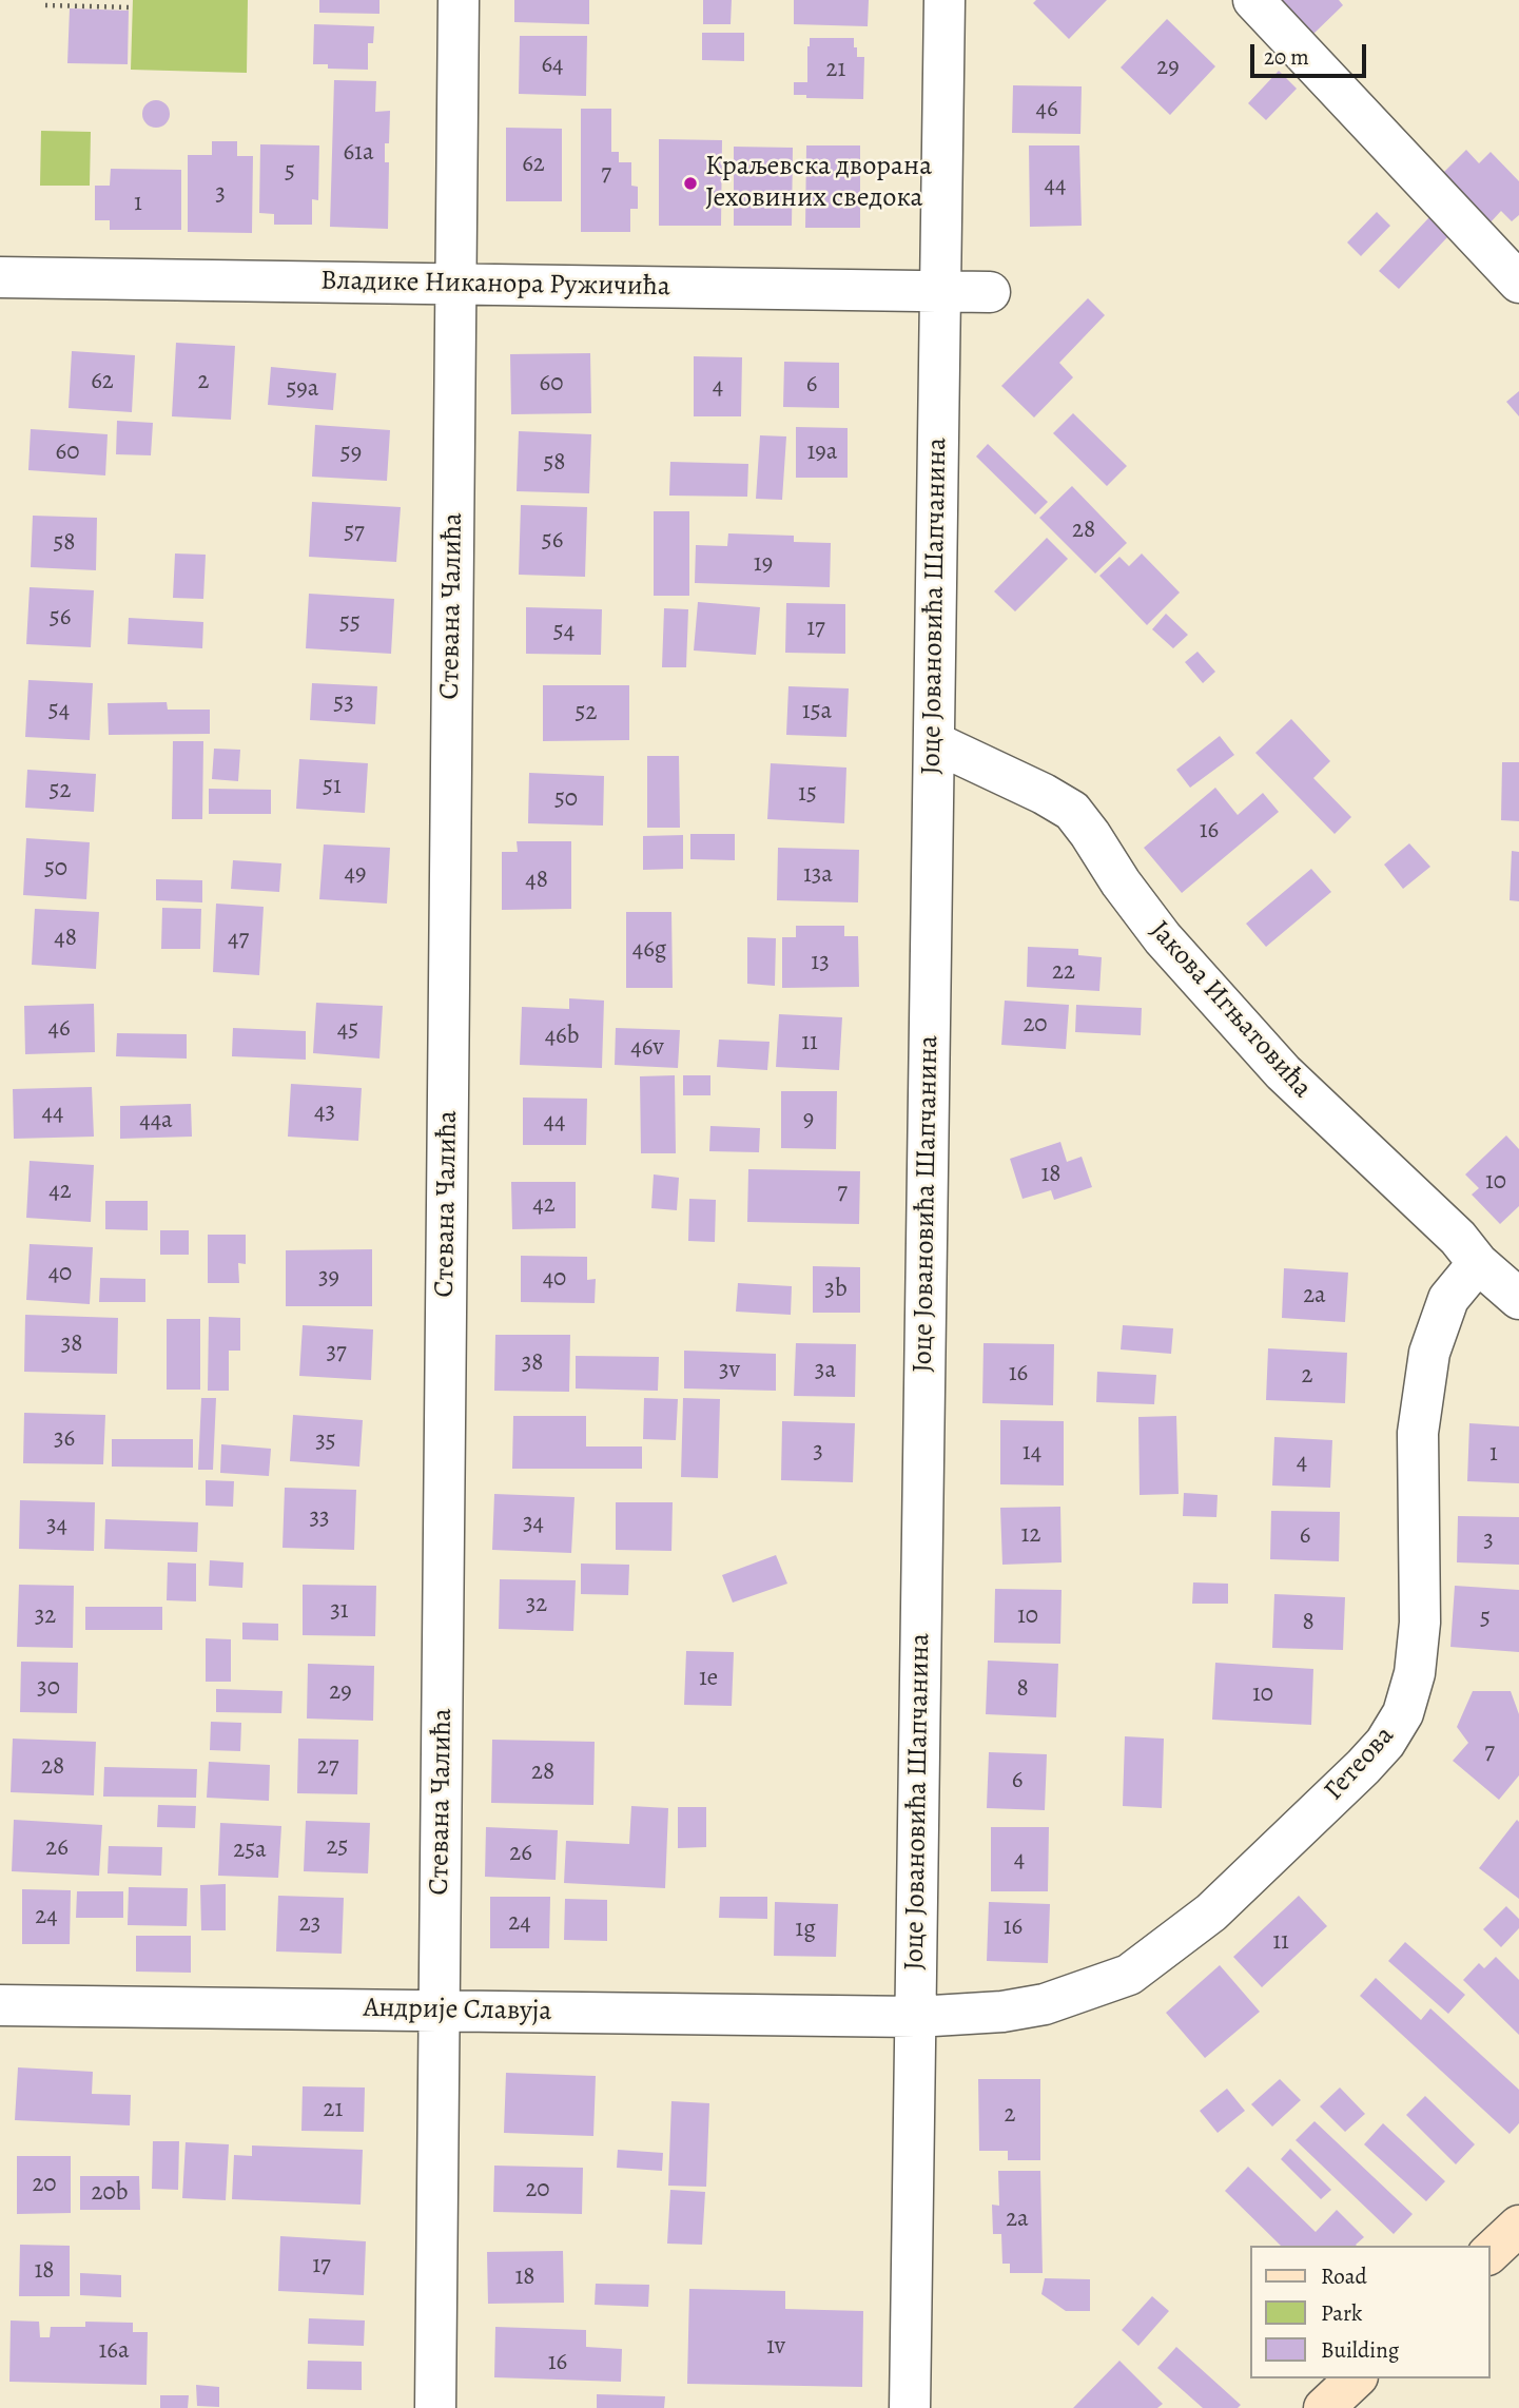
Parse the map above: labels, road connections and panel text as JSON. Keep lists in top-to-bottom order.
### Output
{
  "streets": {
    "street": [
      "Владике Никанора Ружичића",
      "Стевана Чалића",
      "Јоце Јовановића Шапчанина",
      "Јакова Игњатовића",
      "Гетеова",
      "Андрије Славуја"
    ]
  },
  "crossings": [
    ["Владике Никанора Ружичића", "Стевана Чалића"],
    ["Владике Никанора Ружичића", "Јоце Јовановића Шапчанина"],
    ["Стевана Чалића", "Андрије Славуја"],
    ["Јоце Јовановића Шапчанина", "Јакова Игњатовића"],
    ["Јоце Јовановића Шапчанина", "Гетеова"],
    ["Јоце Јовановића Шапчанина", "Андрије Славуја"],
    ["Јакова Игњатовића", "Гетеова"],
    ["Гетеова", "Андрије Славуја"]
  ],
  "places": ["Краљевска дворана Јеховиних сведока"],
  "house_numbers": [
    "64",
    "29",
    "21",
    "46",
    "61a",
    "62",
    "5",
    "7",
    "44",
    "3",
    "1",
    "62",
    "2",
    "60",
    "6",
    "4",
    "59a",
    "60",
    "19a",
    "59",
    "58",
    "28",
    "57",
    "56",
    "58",
    "19",
    "56",
    "55",
    "17",
    "54",
    "53",
    "54",
    "15a",
    "52",
    "51",
    "52",
    "15",
    "50",
    "16",
    "50",
    "49",
    "13a",
    "48",
    "48",
    "47",
    "46g",
    "13",
    "22",
    "20",
    "46",
    "45",
    "46b",
    "11",
    "46v",
    "43",
    "44",
    "9",
    "44a",
    "44",
    "18",
    "10",
    "42",
    "7",
    "42",
    "40",
    "39",
    "40",
    "3b",
    "2a",
    "38",
    "37",
    "38",
    "3v",
    "3a",
    "16",
    "2",
    "36",
    "35",
    "3",
    "14",
    "1",
    "4",
    "33",
    "34",
    "34",
    "12",
    "6",
    "3",
    "32",
    "31",
    "32",
    "10",
    "5",
    "8",
    "1e",
    "30",
    "8",
    "29",
    "10",
    "7",
    "28",
    "27",
    "28",
    "6",
    "25",
    "26",
    "25a",
    "26",
    "4",
    "24",
    "24",
    "23",
    "16",
    "1g",
    "11",
    "21",
    "2",
    "20",
    "20",
    "20b",
    "2a",
    "17",
    "18",
    "18",
    "1v",
    "16a",
    "16"
  ],
  "legend": ["Road", "Park", "Building"],
  "scale_bar": "20 m"
}
